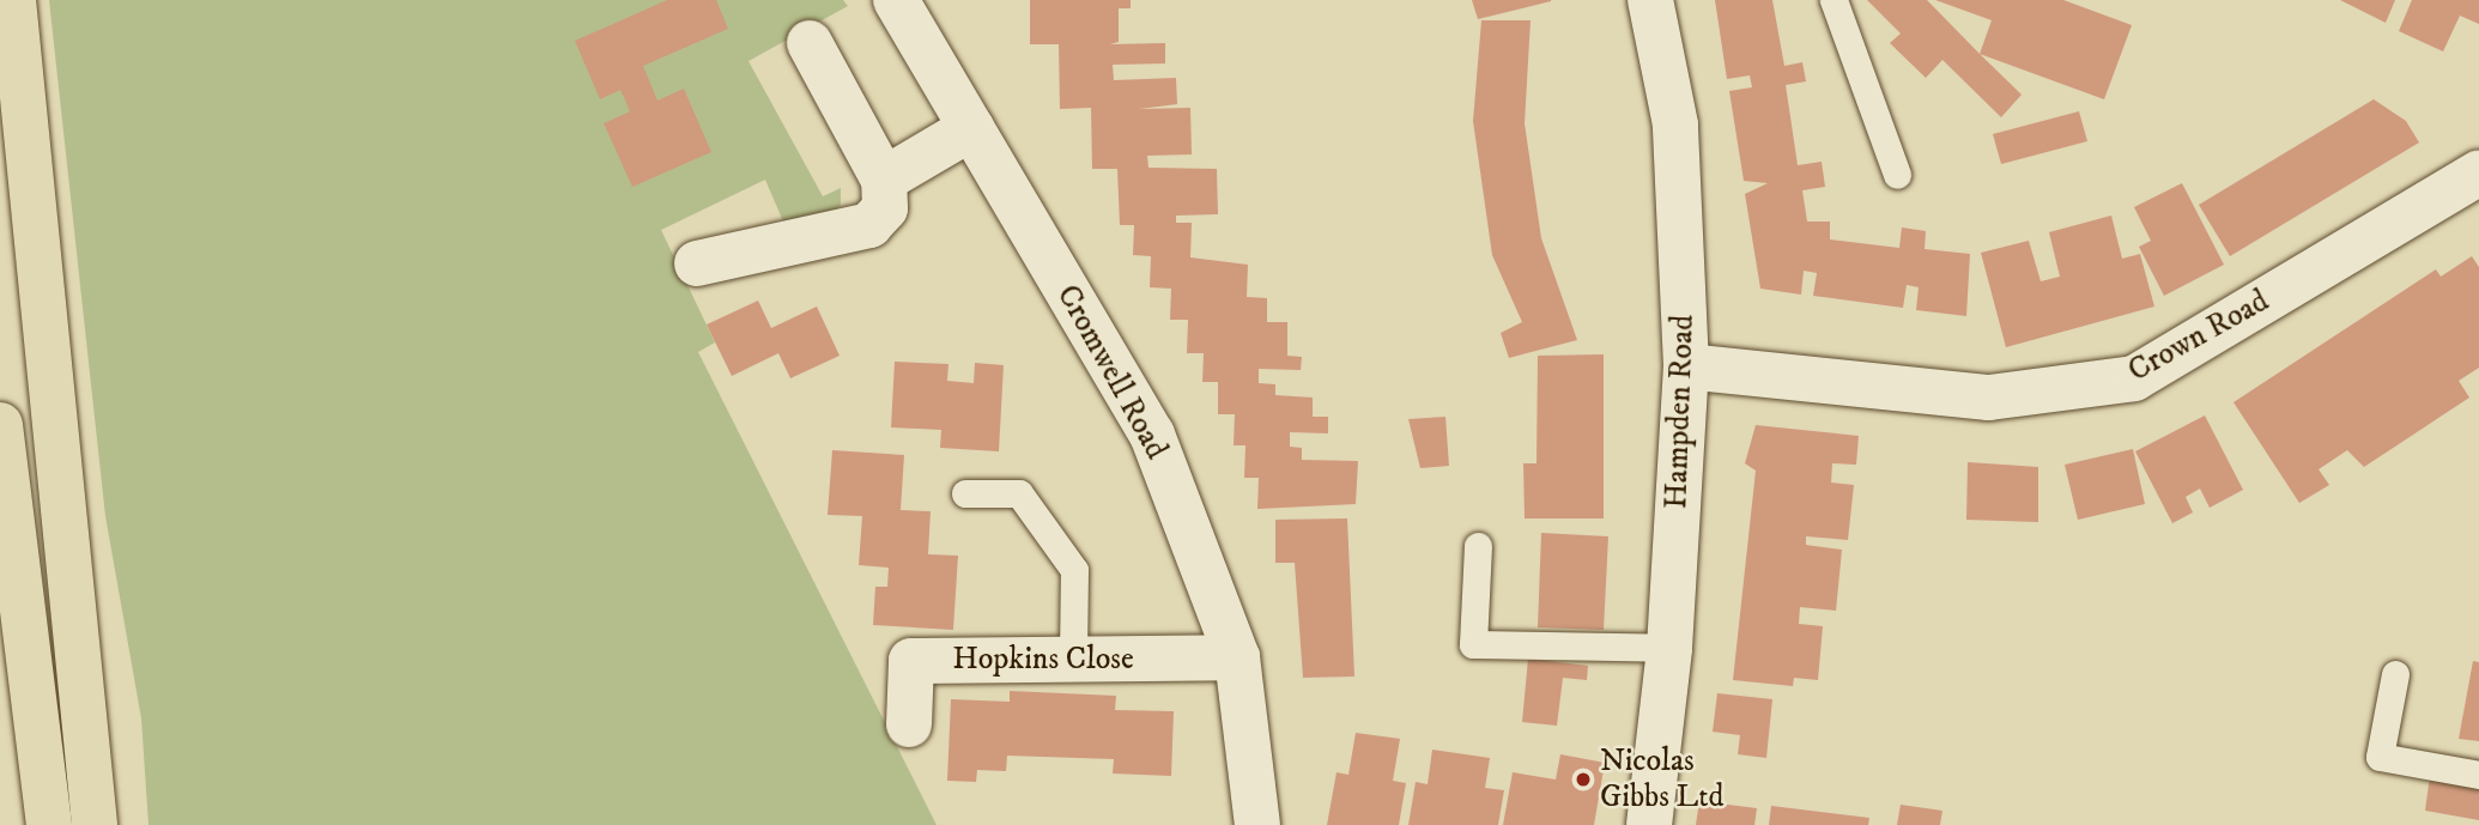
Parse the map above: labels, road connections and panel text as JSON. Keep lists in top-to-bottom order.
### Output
{
  "streets": {
    "street": [
      "Crown Road",
      "Cromwell Road",
      "Hampden Road",
      "Hopkins Close"
    ]
  },
  "crossings": [
    ["Crown Road", "Hampden Road"],
    ["Cromwell Road", "Hopkins Close"]
  ],
  "places": ["Nicolas Gibbs Ltd"]
}
